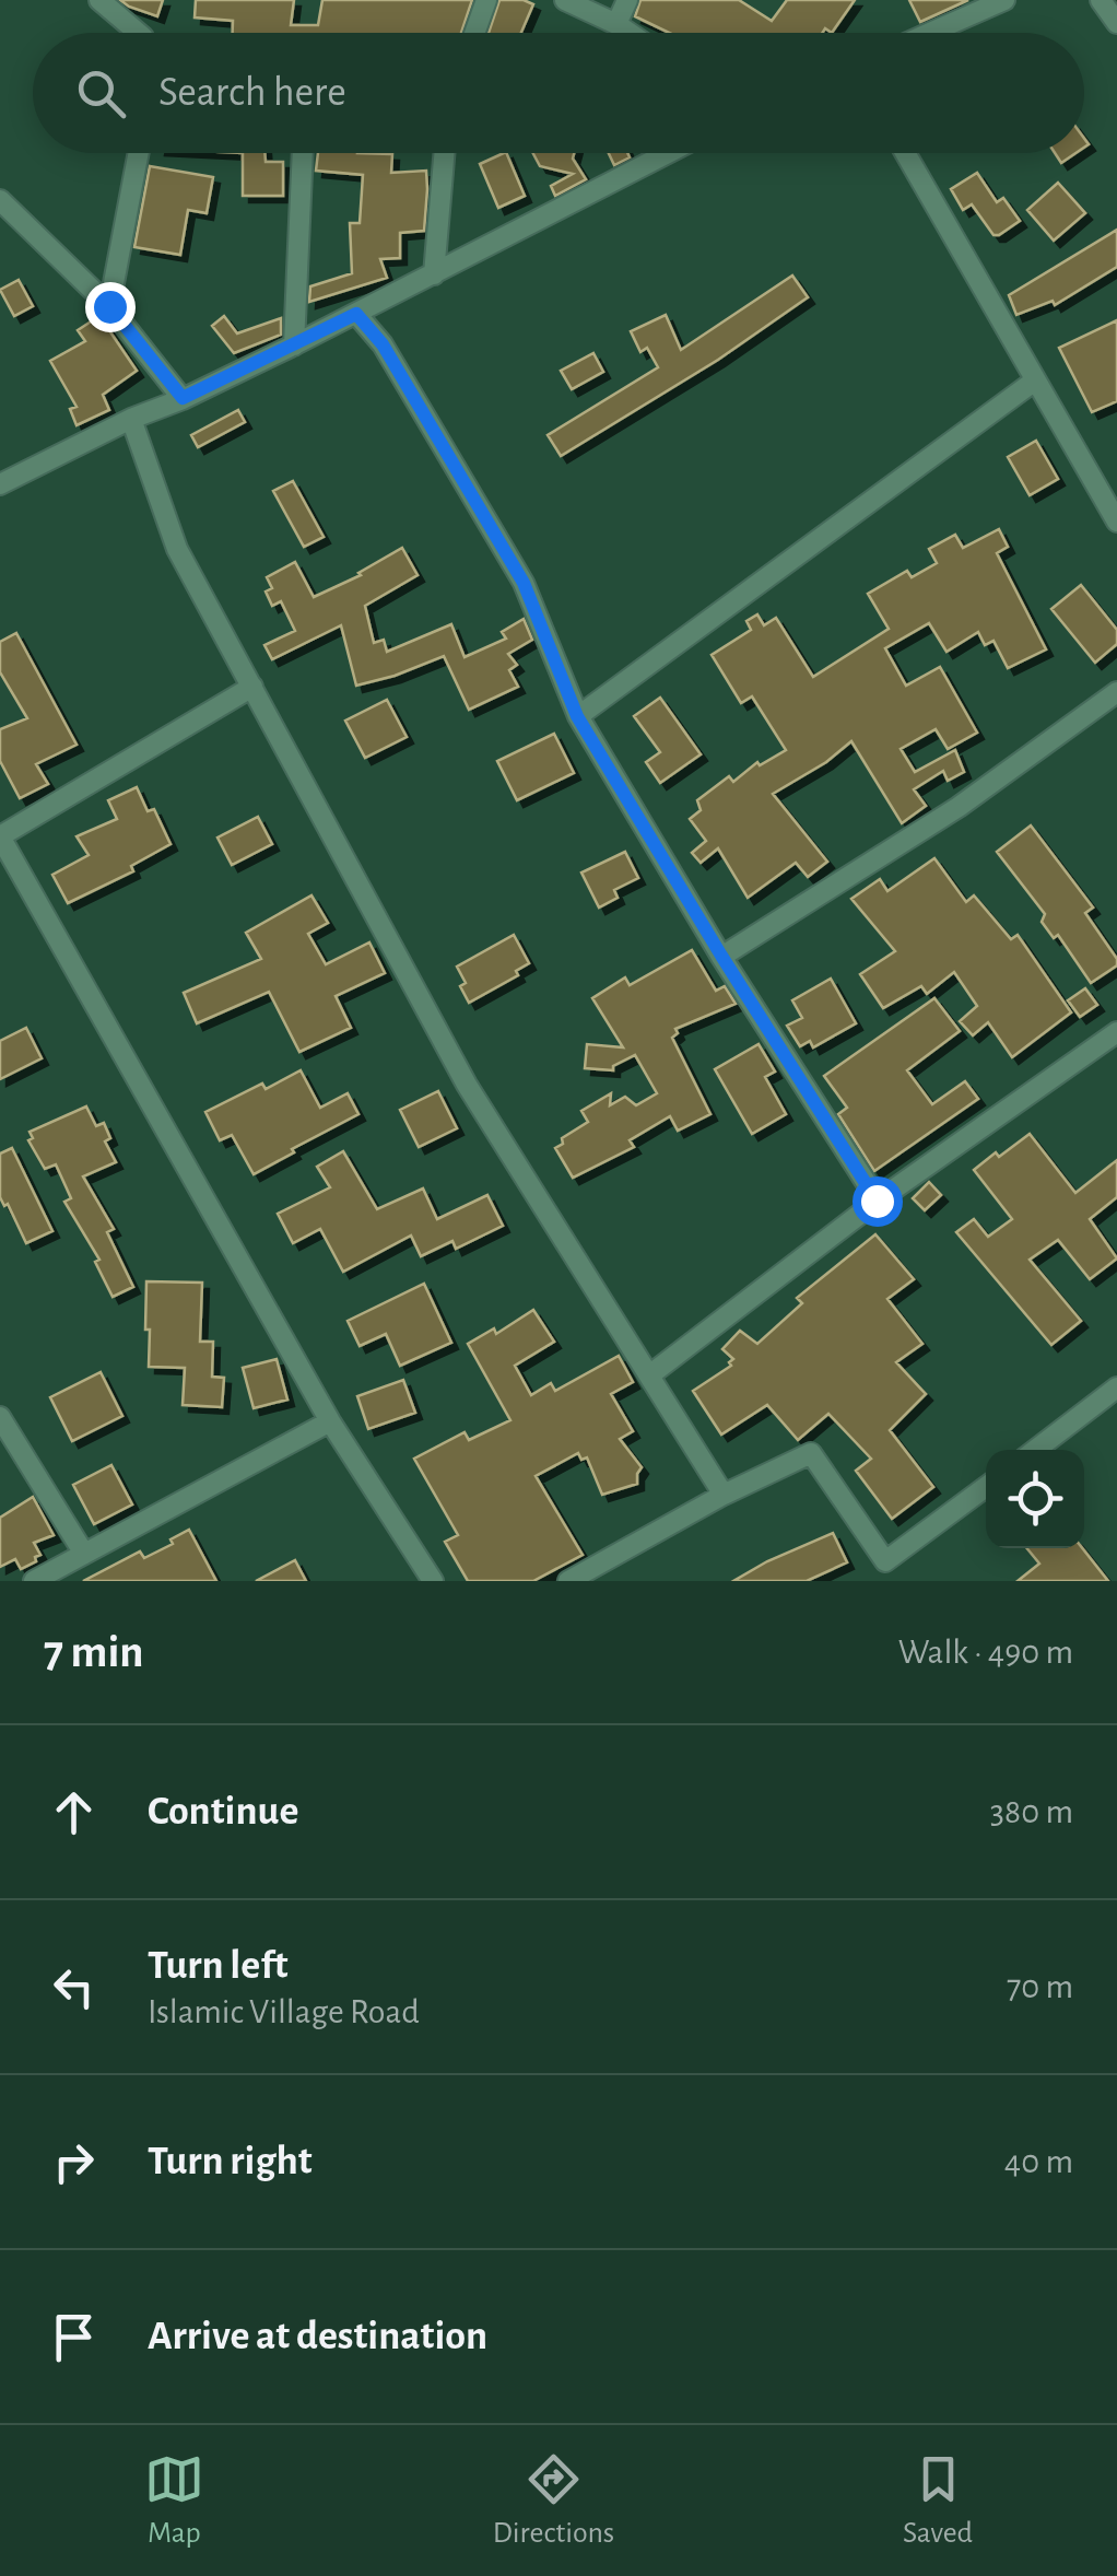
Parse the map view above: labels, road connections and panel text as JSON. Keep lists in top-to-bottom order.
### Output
{
  "page": {
    "search": "Search here",
    "heading": ["7 min", "Walk · 490 m"],
    "list": [
      ["Continue", "380 m"],
      ["Turn left", "Islamic Village Road", "70 m"],
      ["Turn right", "40 m"],
      "Arrive at destination"
    ],
    "nav": ["Map", "Directions", "Saved"]
  }
}
